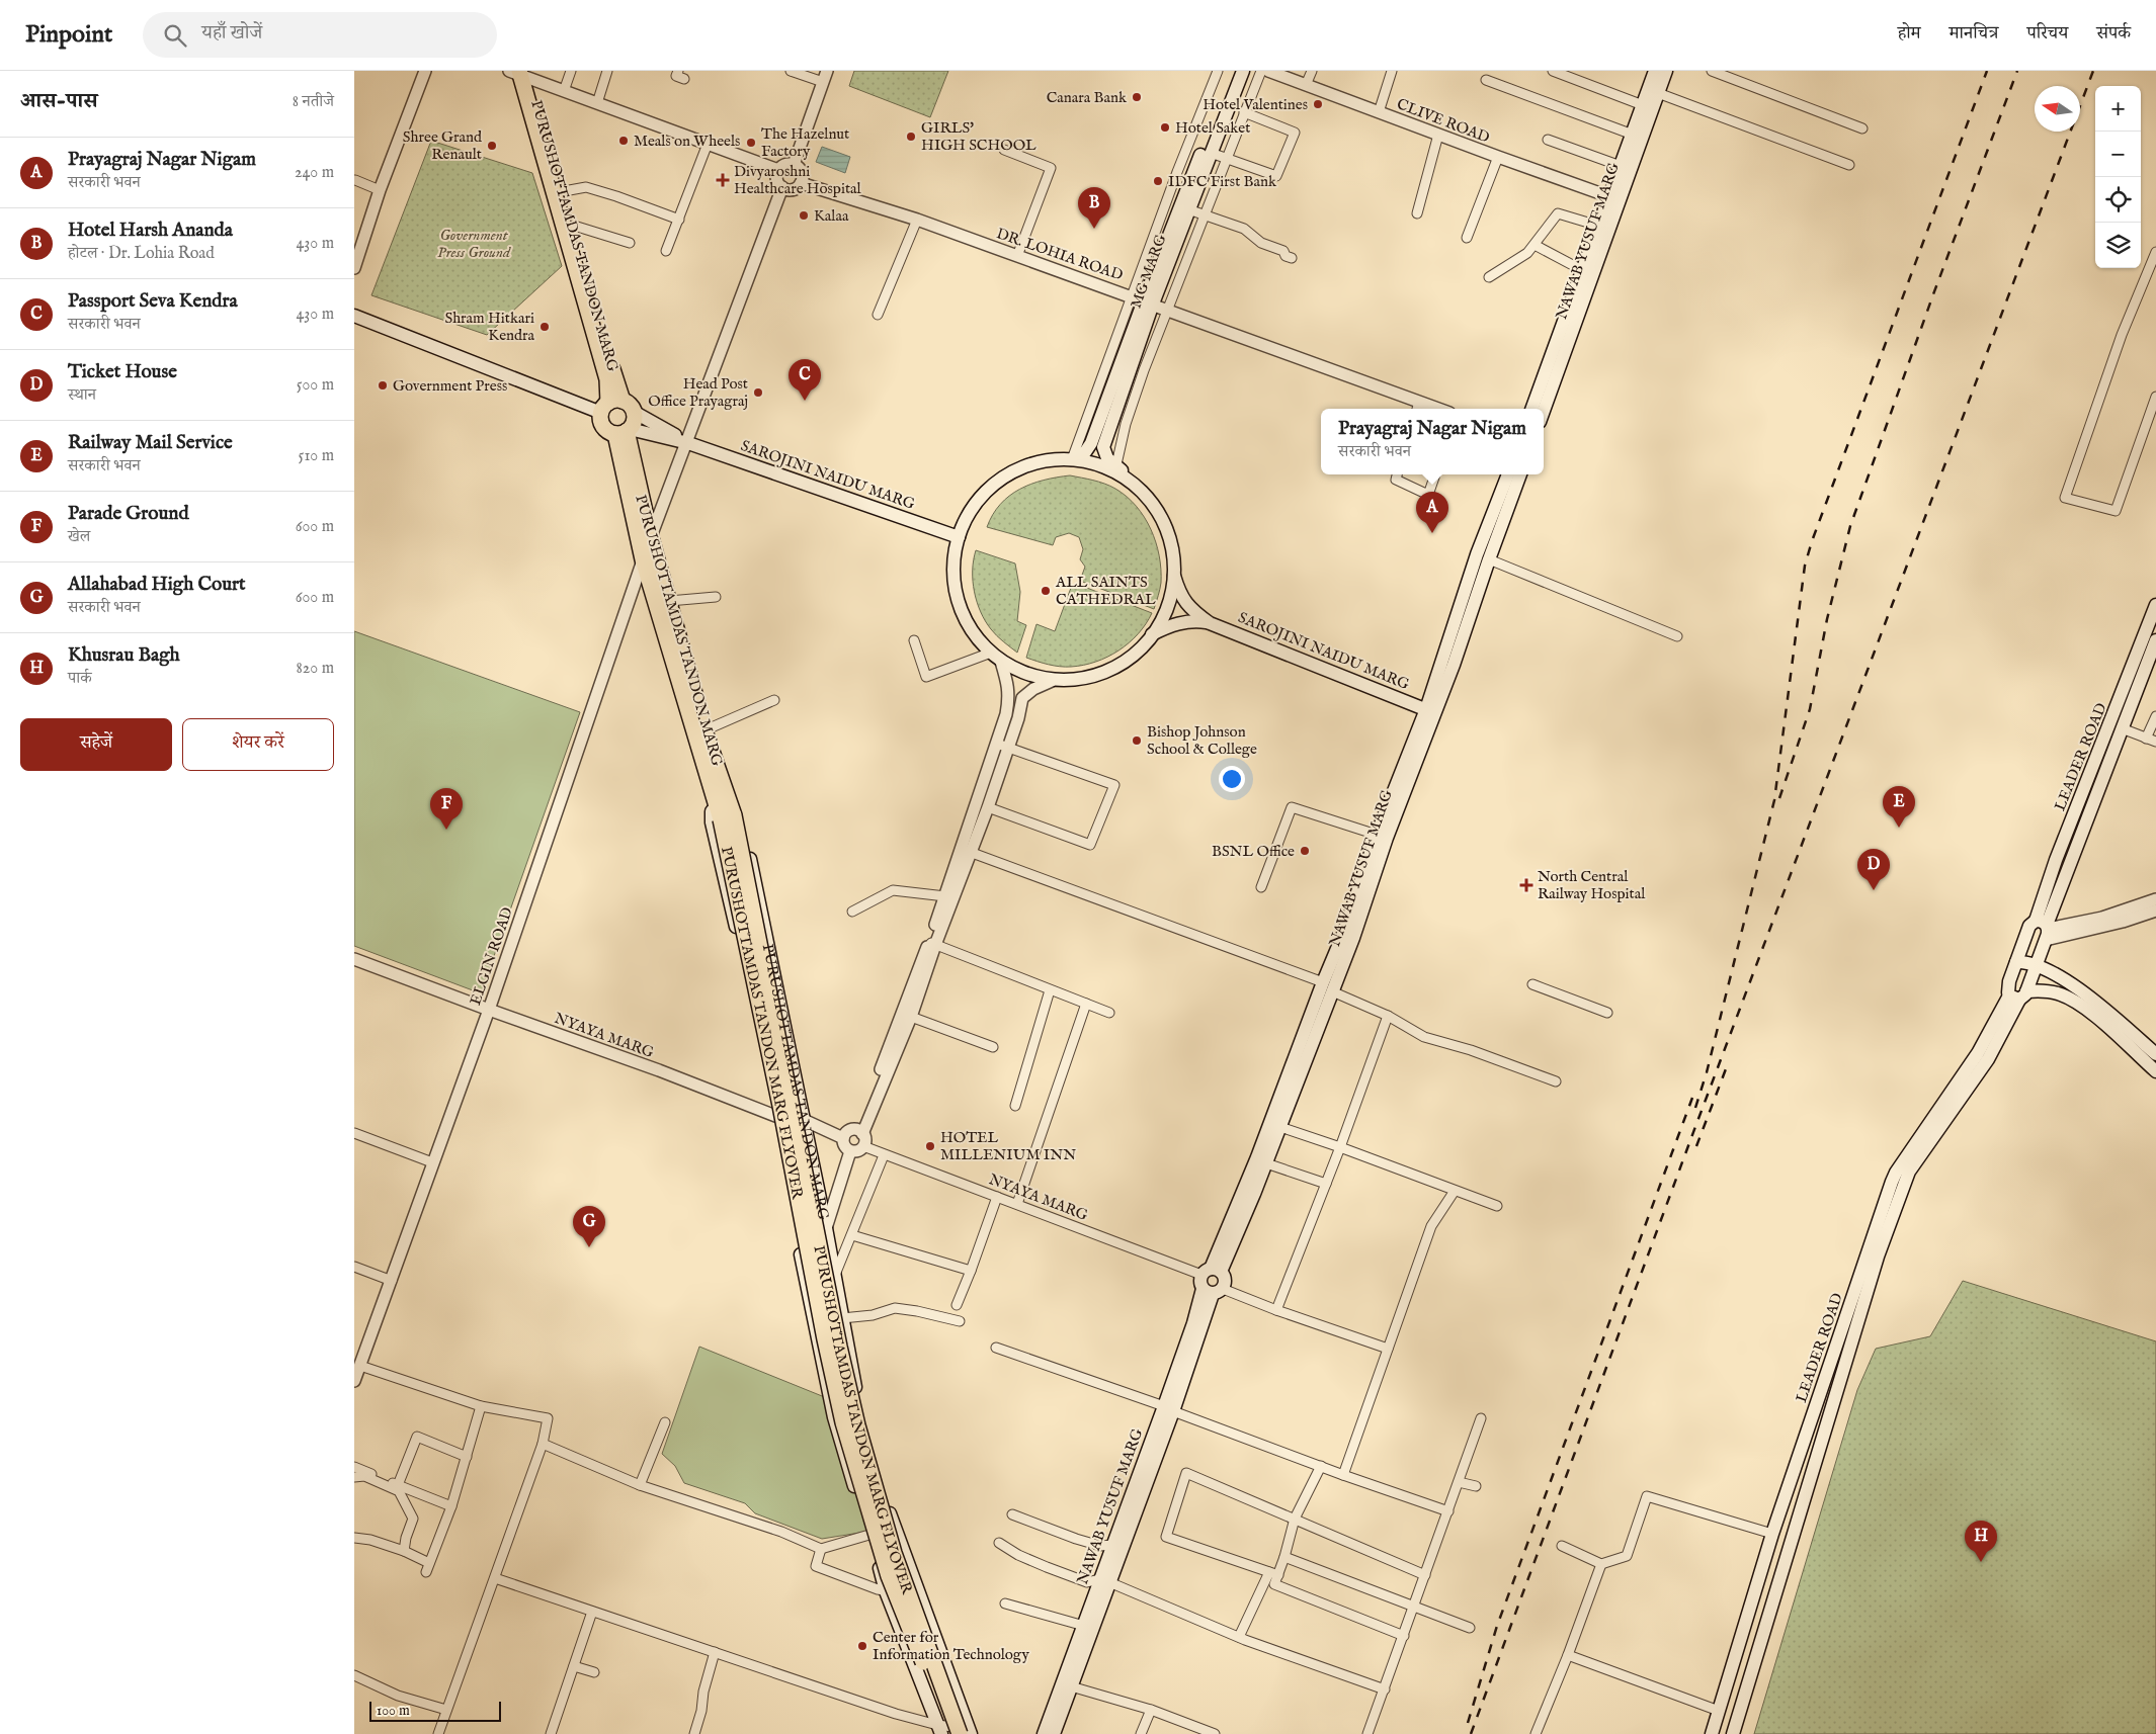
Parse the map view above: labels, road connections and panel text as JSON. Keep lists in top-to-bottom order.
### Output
{
  "streets": {
    "main road": [
      "PURUSHOTTAMDAS TANDON MARG",
      "NAWAB YUSUF MARG",
      "MG MARG",
      "SAROJINI NAIDU MARG",
      "LEADER ROAD",
      "PURUSHOTTAMDAS TANDON MARG FLYOVER"
    ],
    "street": [
      "CLIVE ROAD",
      "DR. LOHIA ROAD",
      "ELGIN ROAD",
      "NYAYA MARG"
    ]
  },
  "crossings": [
    ["CLIVE ROAD", "NAWAB YUSUF MARG"],
    ["PURUSHOTTAMDAS TANDON MARG", "SAROJINI NAIDU MARG"],
    ["PURUSHOTTAMDAS TANDON MARG", "ELGIN ROAD"],
    ["PURUSHOTTAMDAS TANDON MARG", "PURUSHOTTAMDAS TANDON MARG FLYOVER"],
    ["PURUSHOTTAMDAS TANDON MARG", "NYAYA MARG"],
    ["NAWAB YUSUF MARG", "SAROJINI NAIDU MARG"],
    ["NAWAB YUSUF MARG", "NYAYA MARG"],
    ["DR. LOHIA ROAD", "MG MARG"],
    ["DR. LOHIA ROAD", "ELGIN ROAD"],
    ["SAROJINI NAIDU MARG", "ELGIN ROAD"],
    ["ELGIN ROAD", "NYAYA MARG"]
  ],
  "parks": ["Government Press Ground"],
  "places": {
    "other": [
      "Canara Bank",
      "Hotel Valentines",
      "Hotel Saket",
      "GIRLS' HIGH SCHOOL",
      "Meals on Wheels",
      "The Hazelnut Factory",
      "Shree Grand Renault",
      "IDFC First Bank",
      "Kalaa",
      "Shram Hitkari Kendra",
      "Government Press",
      "Head Post Office Prayagraj",
      "ALL SAINTS CATHEDRAL",
      "Bishop Johnson School & College",
      "BSNL Office",
      "HOTEL MILLENIUM INN",
      "Center for Information Technology"
    ],
    "health": ["Divyaroshni Healthcare Hospital", "North Central Railway Hospital"]
  },
  "scale_bar": "100 m",
  "north": "left",
  "page": {
    "header": "Pinpoint",
    "search": "यहाँ खोजें",
    "nav": [
      "होम",
      "मानचित्र",
      "परिचय",
      "संपर्क"
    ],
    "heading": ["आस-पास", "8 नतीजे"],
    "map_buttons": ["+", "−"],
    "list": [
      {
        "mark": "A",
        "name": "Prayagraj Nagar Nigam",
        "note": "सरकारी भवन",
        "value": "240 m"
      },
      {
        "mark": "B",
        "name": "Hotel Harsh Ananda",
        "note": "होटल · Dr. Lohia Road",
        "value": "430 m"
      },
      {
        "mark": "C",
        "name": "Passport Seva Kendra",
        "note": "सरकारी भवन",
        "value": "430 m"
      },
      {
        "mark": "D",
        "name": "Ticket House",
        "note": "स्थान",
        "value": "500 m"
      },
      {
        "mark": "E",
        "name": "Railway Mail Service",
        "note": "सरकारी भवन",
        "value": "510 m"
      },
      {
        "mark": "F",
        "name": "Parade Ground",
        "note": "खेल",
        "value": "600 m"
      },
      {
        "mark": "G",
        "name": "Allahabad High Court",
        "note": "सरकारी भवन",
        "value": "600 m"
      },
      {
        "mark": "H",
        "name": "Khusrau Bagh",
        "note": "पार्क",
        "value": "820 m"
      }
    ],
    "pins": [
      "B",
      "C",
      "A",
      "E",
      "F",
      "D",
      "G",
      "H"
    ],
    "popup": ["Prayagraj Nagar Nigam", "सरकारी भवन"],
    "buttons": ["सहेजें", "शेयर करें"],
    "scale": "100 m"
  }
}
